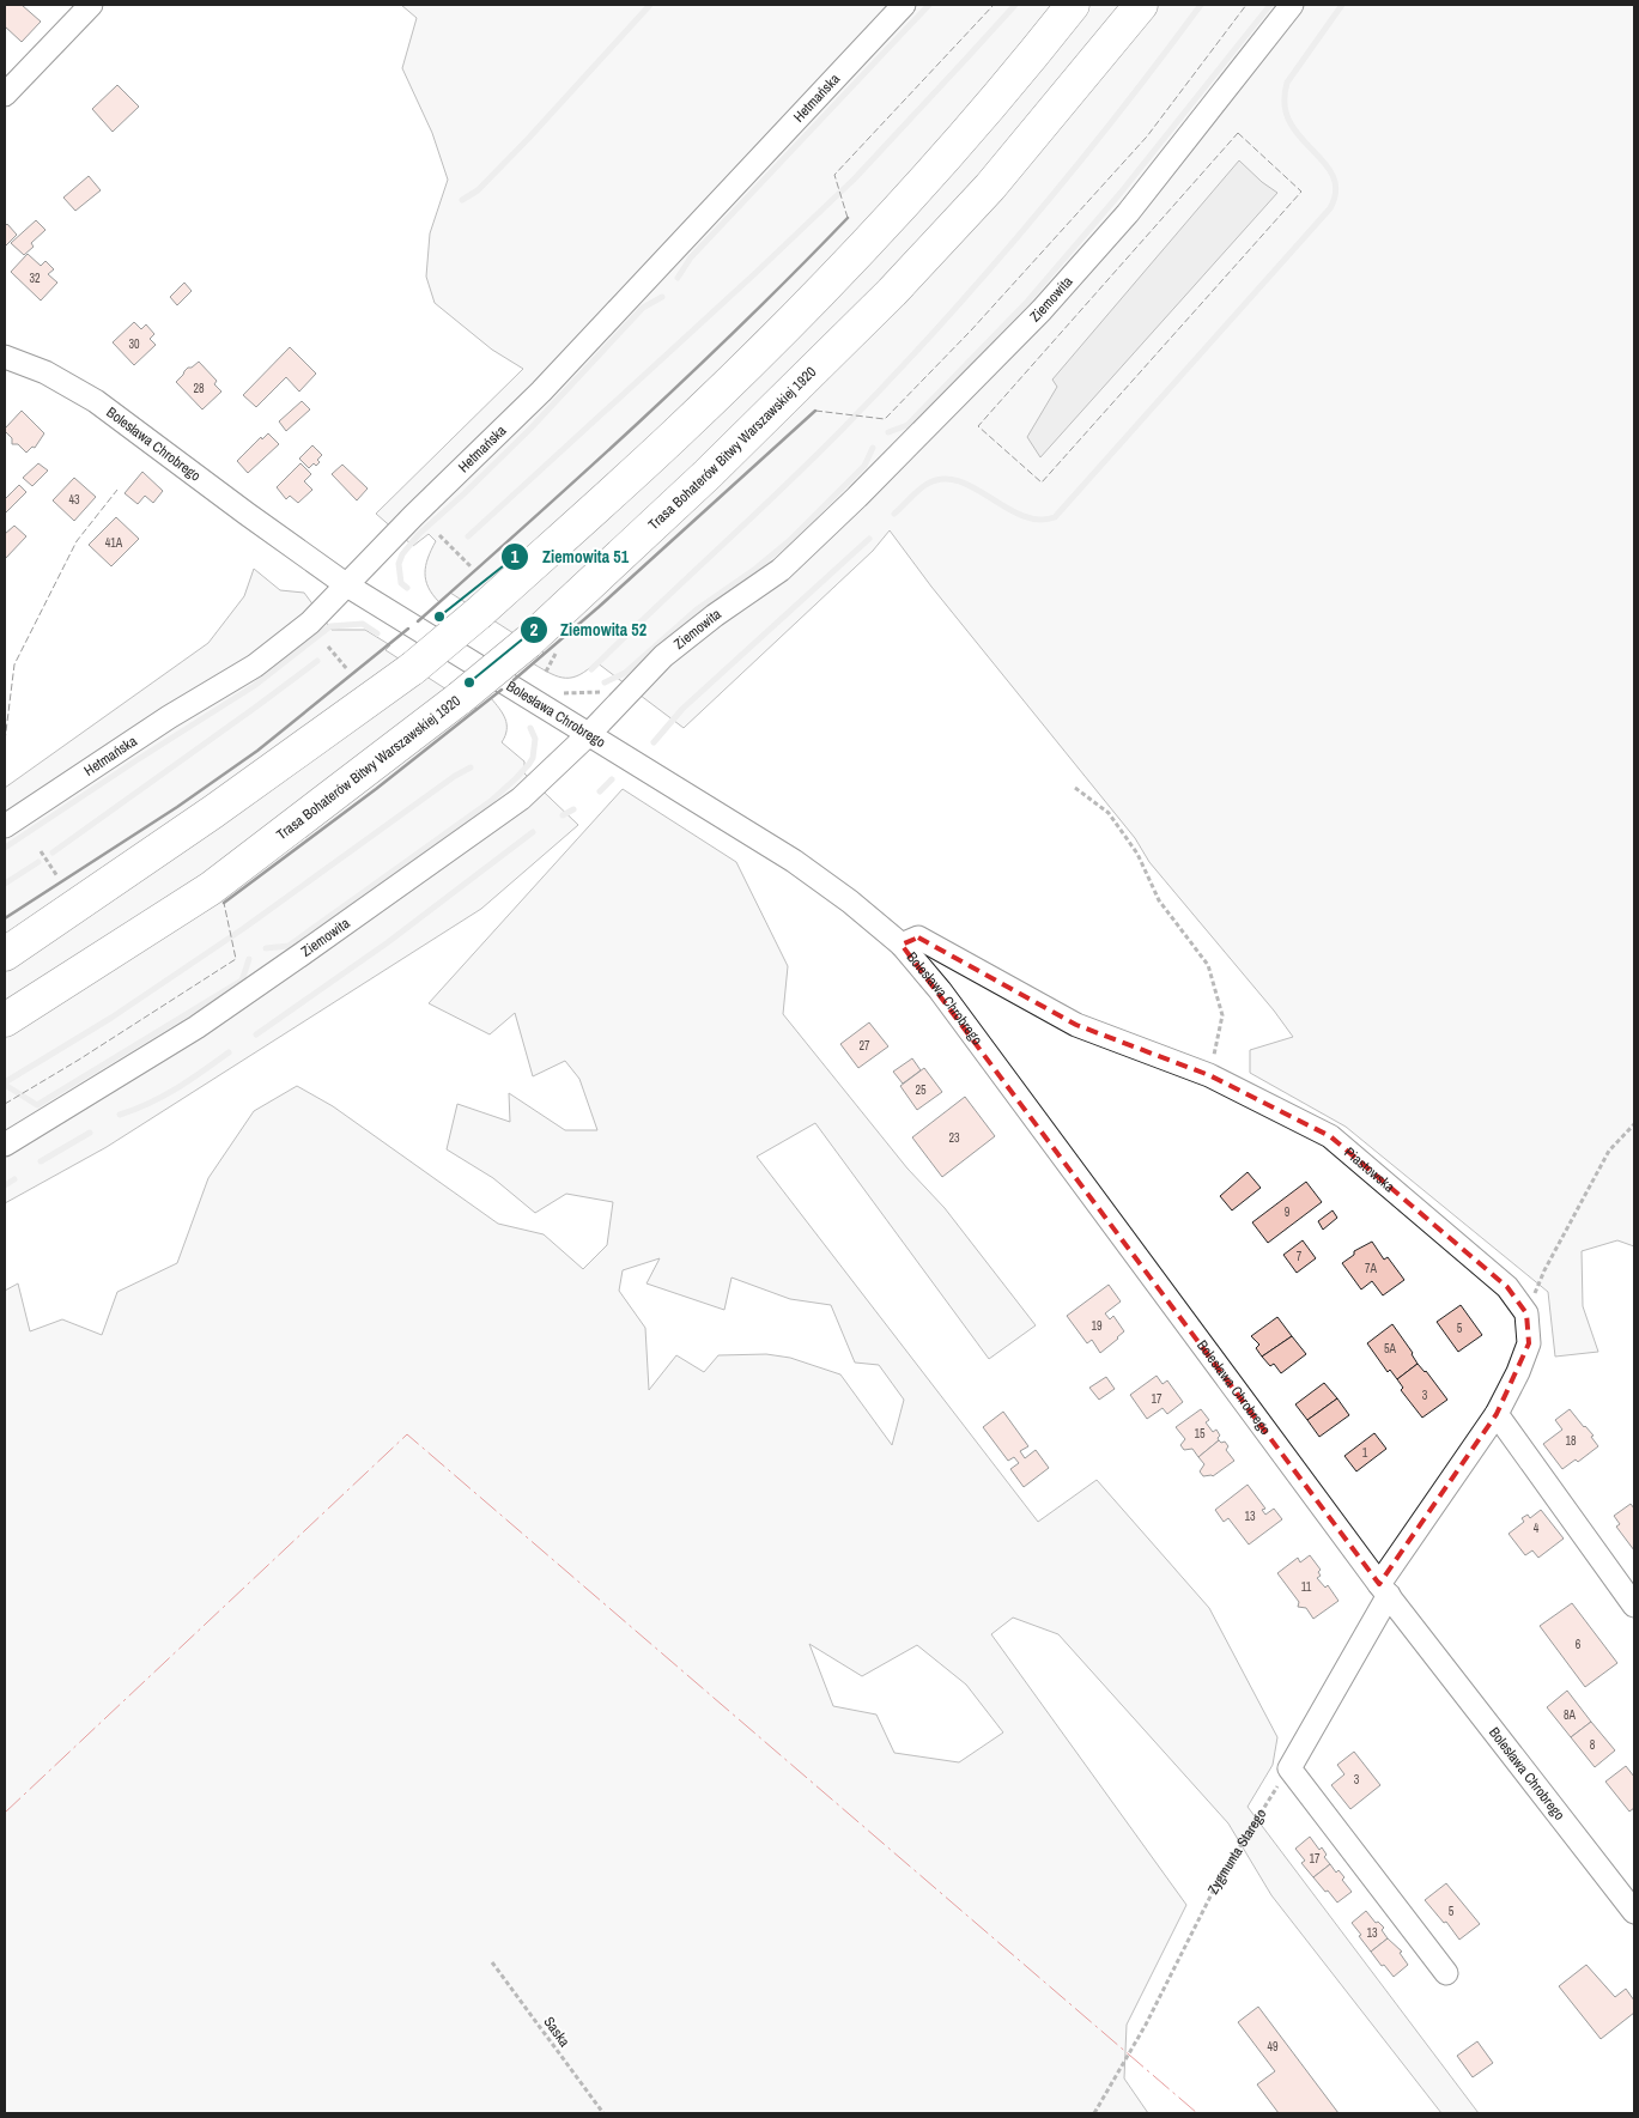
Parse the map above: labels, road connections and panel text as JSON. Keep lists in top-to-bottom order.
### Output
{
  "streets": {
    "highway": ["Trasa Bohaterów Bitwy Warszawskiej 1920"],
    "street": [
      "Hetmańska",
      "Ziemowita",
      "Bolesława Chrobrego",
      "Piastowska"
    ],
    "path": ["Zygmunta Starego", "Saska"]
  },
  "crossings": [
    ["Hetmańska", "Bolesława Chrobrego"],
    ["Ziemowita", "Bolesława Chrobrego"],
    ["Bolesława Chrobrego", "Piastowska"]
  ],
  "places": ["Ziemowita 51", "Ziemowita 52"],
  "house_numbers": [
    "32",
    "30",
    "28",
    "43",
    "41A",
    "27",
    "25",
    "23",
    "9",
    "7",
    "7A",
    "19",
    "5",
    "5A",
    "3",
    "17",
    "15",
    "18",
    "1",
    "13",
    "4",
    "11",
    "6",
    "8A",
    "8",
    "3",
    "17",
    "5",
    "13",
    "49"
  ]
}
